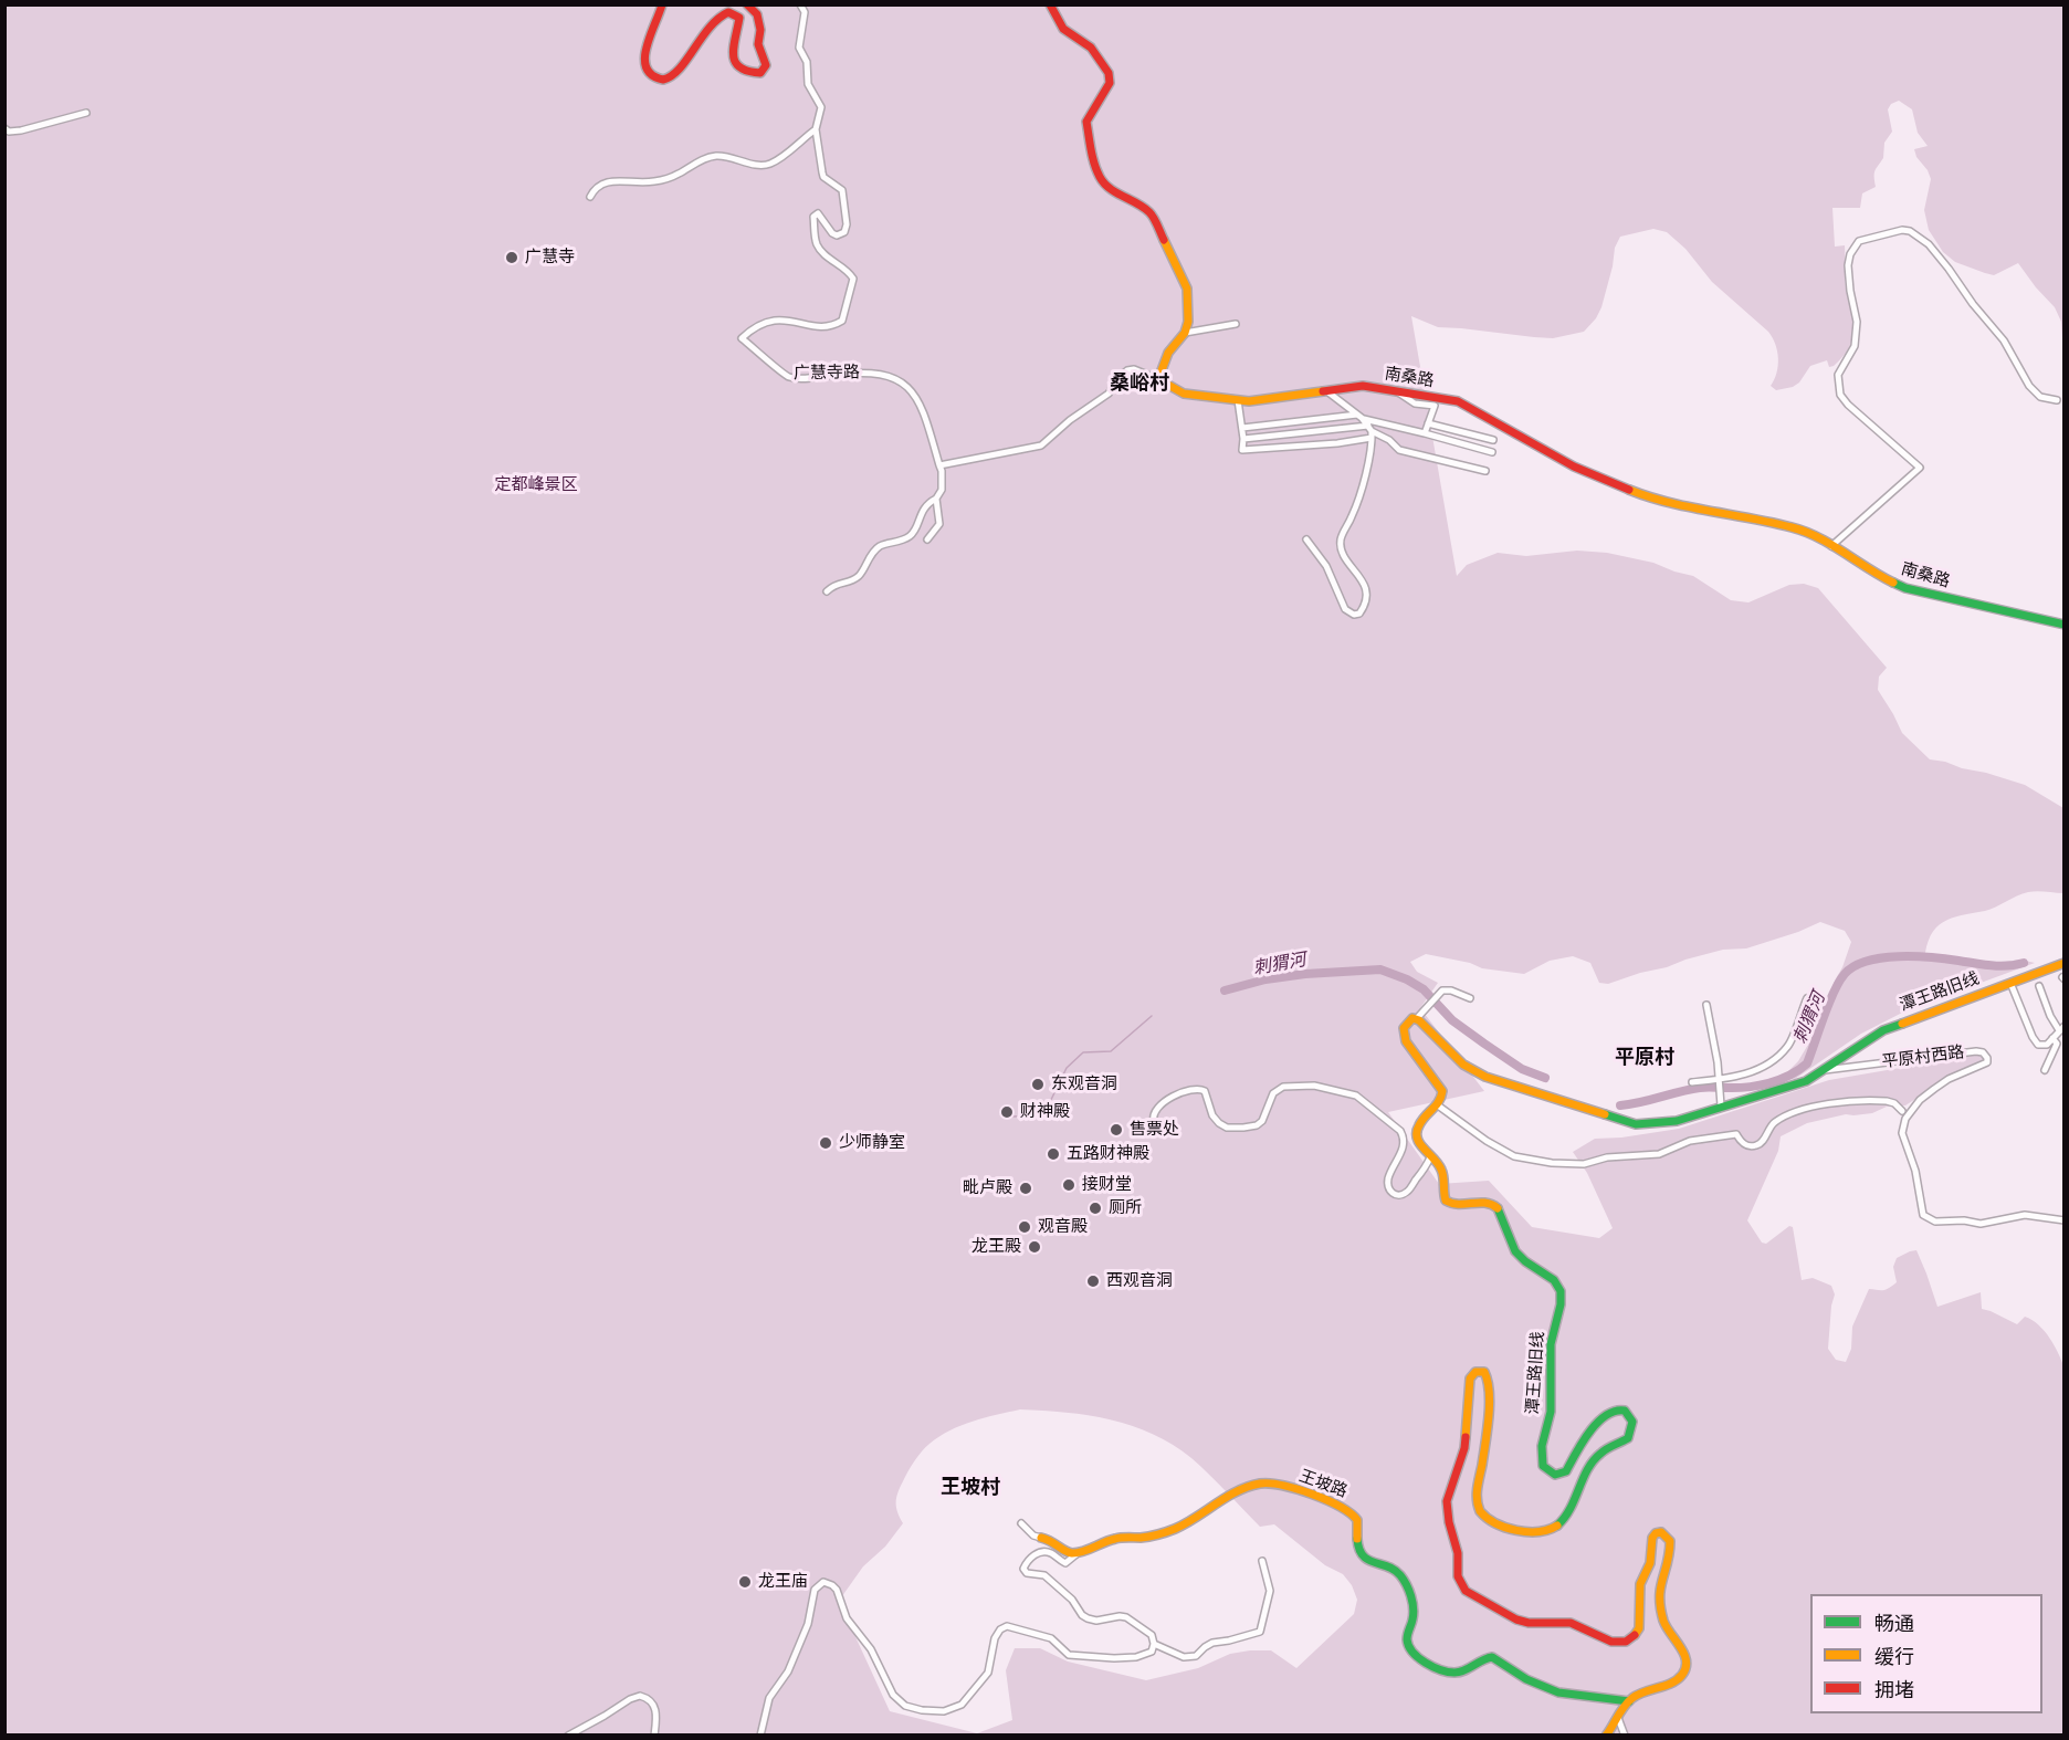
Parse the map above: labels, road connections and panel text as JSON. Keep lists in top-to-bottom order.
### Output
{
  "streets": {
    "main road": ["南桑路", "潭王路旧线", "王坡路"],
    "street": ["广慧寺路", "平原村西路"]
  },
  "crossings": [
    ["潭王路旧线", "平原村西路"],
    ["潭王路旧线", "王坡路"]
  ],
  "districts": ["桑峪村", "平原村", "王坡村"],
  "water": ["刺猬河"],
  "parks": ["定都峰景区"],
  "places": [
    "广慧寺",
    "东观音洞",
    "财神殿",
    "售票处",
    "少师静室",
    "五路财神殿",
    "接财堂",
    "毗卢殿",
    "厕所",
    "观音殿",
    "龙王殿",
    "西观音洞",
    "龙王庙"
  ],
  "legend": ["畅通", "缓行", "拥堵"]
}
